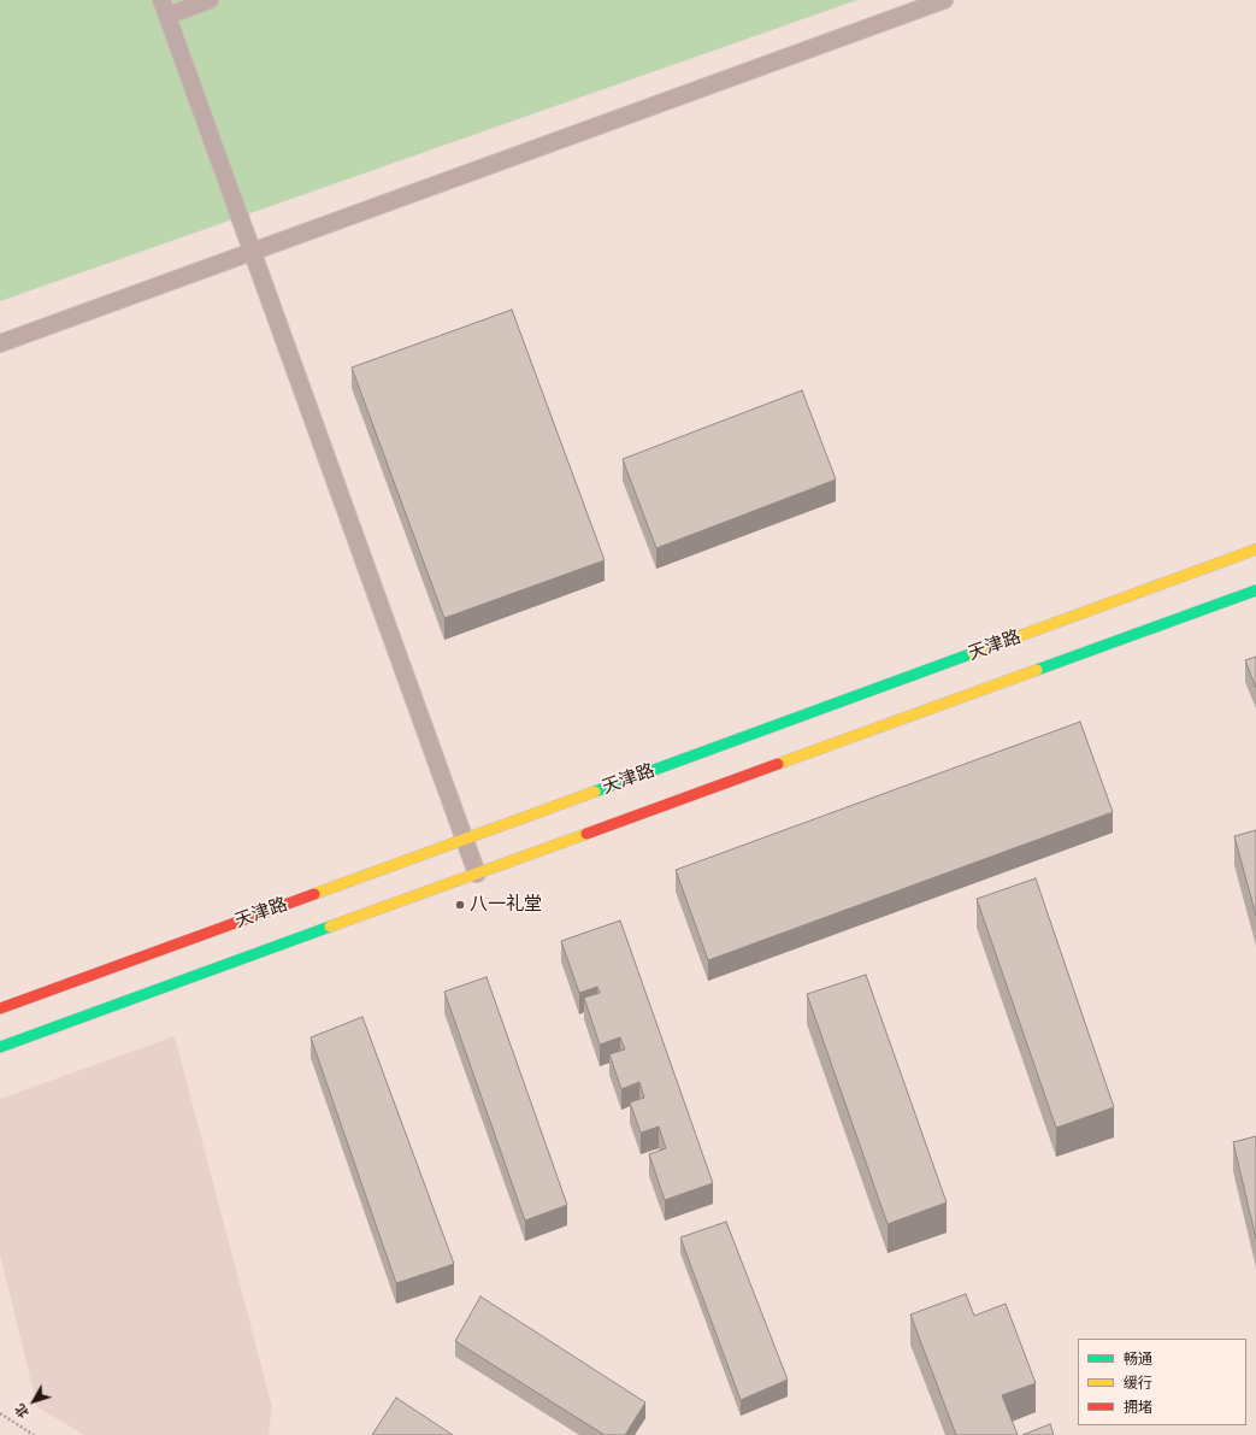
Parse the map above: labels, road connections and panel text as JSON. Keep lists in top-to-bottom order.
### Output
{
  "streets": {
    "main road": ["天津路"]
  },
  "places": ["八一礼堂"],
  "legend": ["畅通", "缓行", "拥堵"],
  "north": "bottom left"
}
